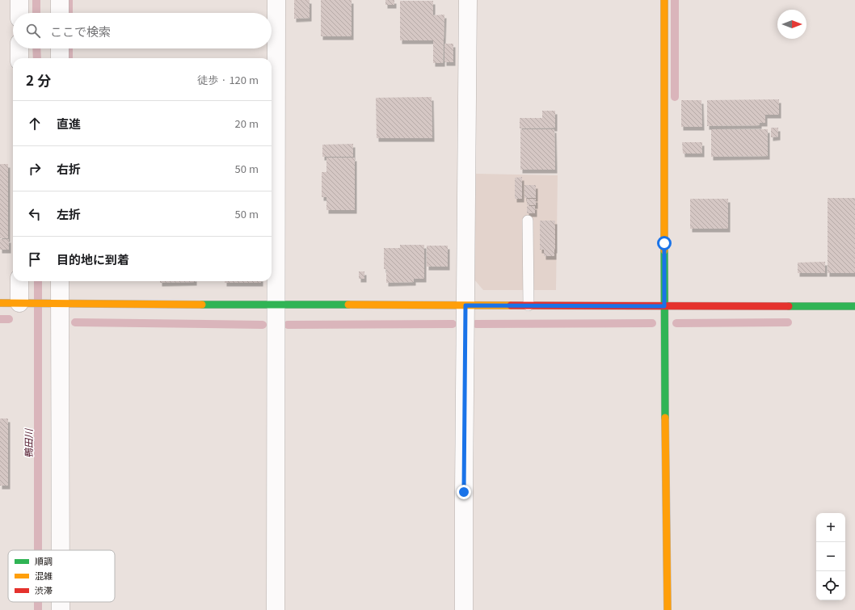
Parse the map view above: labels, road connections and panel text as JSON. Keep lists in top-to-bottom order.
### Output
{
  "water": ["鴨田川"],
  "legend": ["順調", "混雑", "渋滞"],
  "north": "right",
  "page": {
    "search": "ここで検索",
    "heading": ["2 分", "徒歩 · 120 m"],
    "list": [
      ["直進", "20 m"],
      ["右折", "50 m"],
      ["左折", "50 m"],
      "目的地に到着"
    ],
    "map_buttons": ["+", "−"]
  }
}
